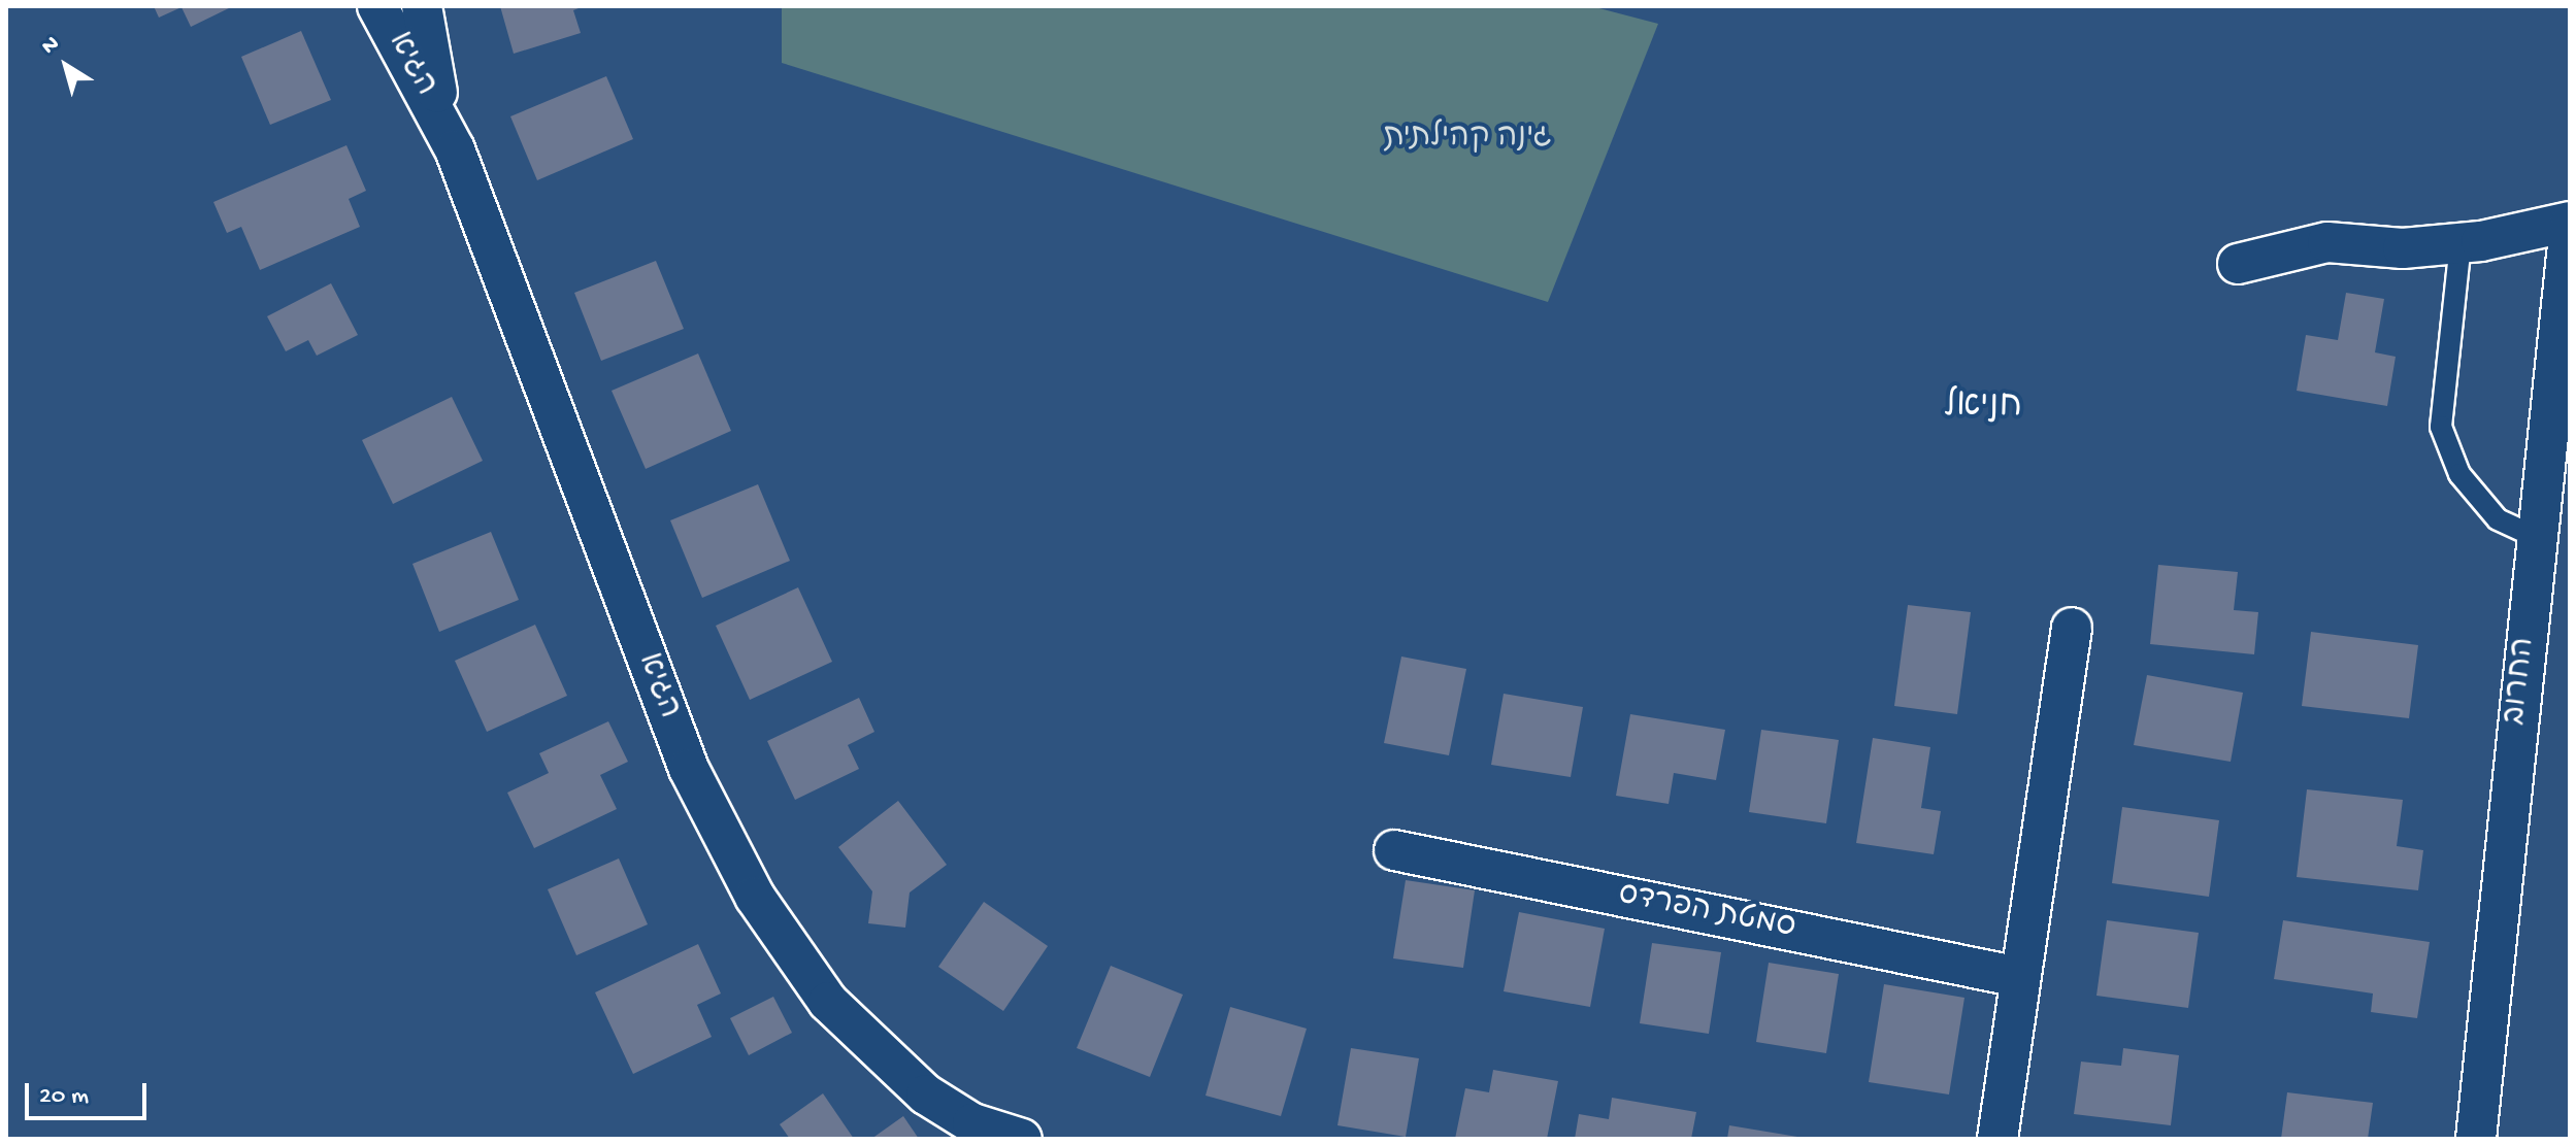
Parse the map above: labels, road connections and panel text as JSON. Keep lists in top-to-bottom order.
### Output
{
  "streets": {
    "street": ["הגיא", "החרוב", "סמטת הפרדס"]
  },
  "districts": ["חניאל"],
  "parks": ["גינה קהילתית"],
  "scale_bar": "20 m",
  "north": "top left"
}
